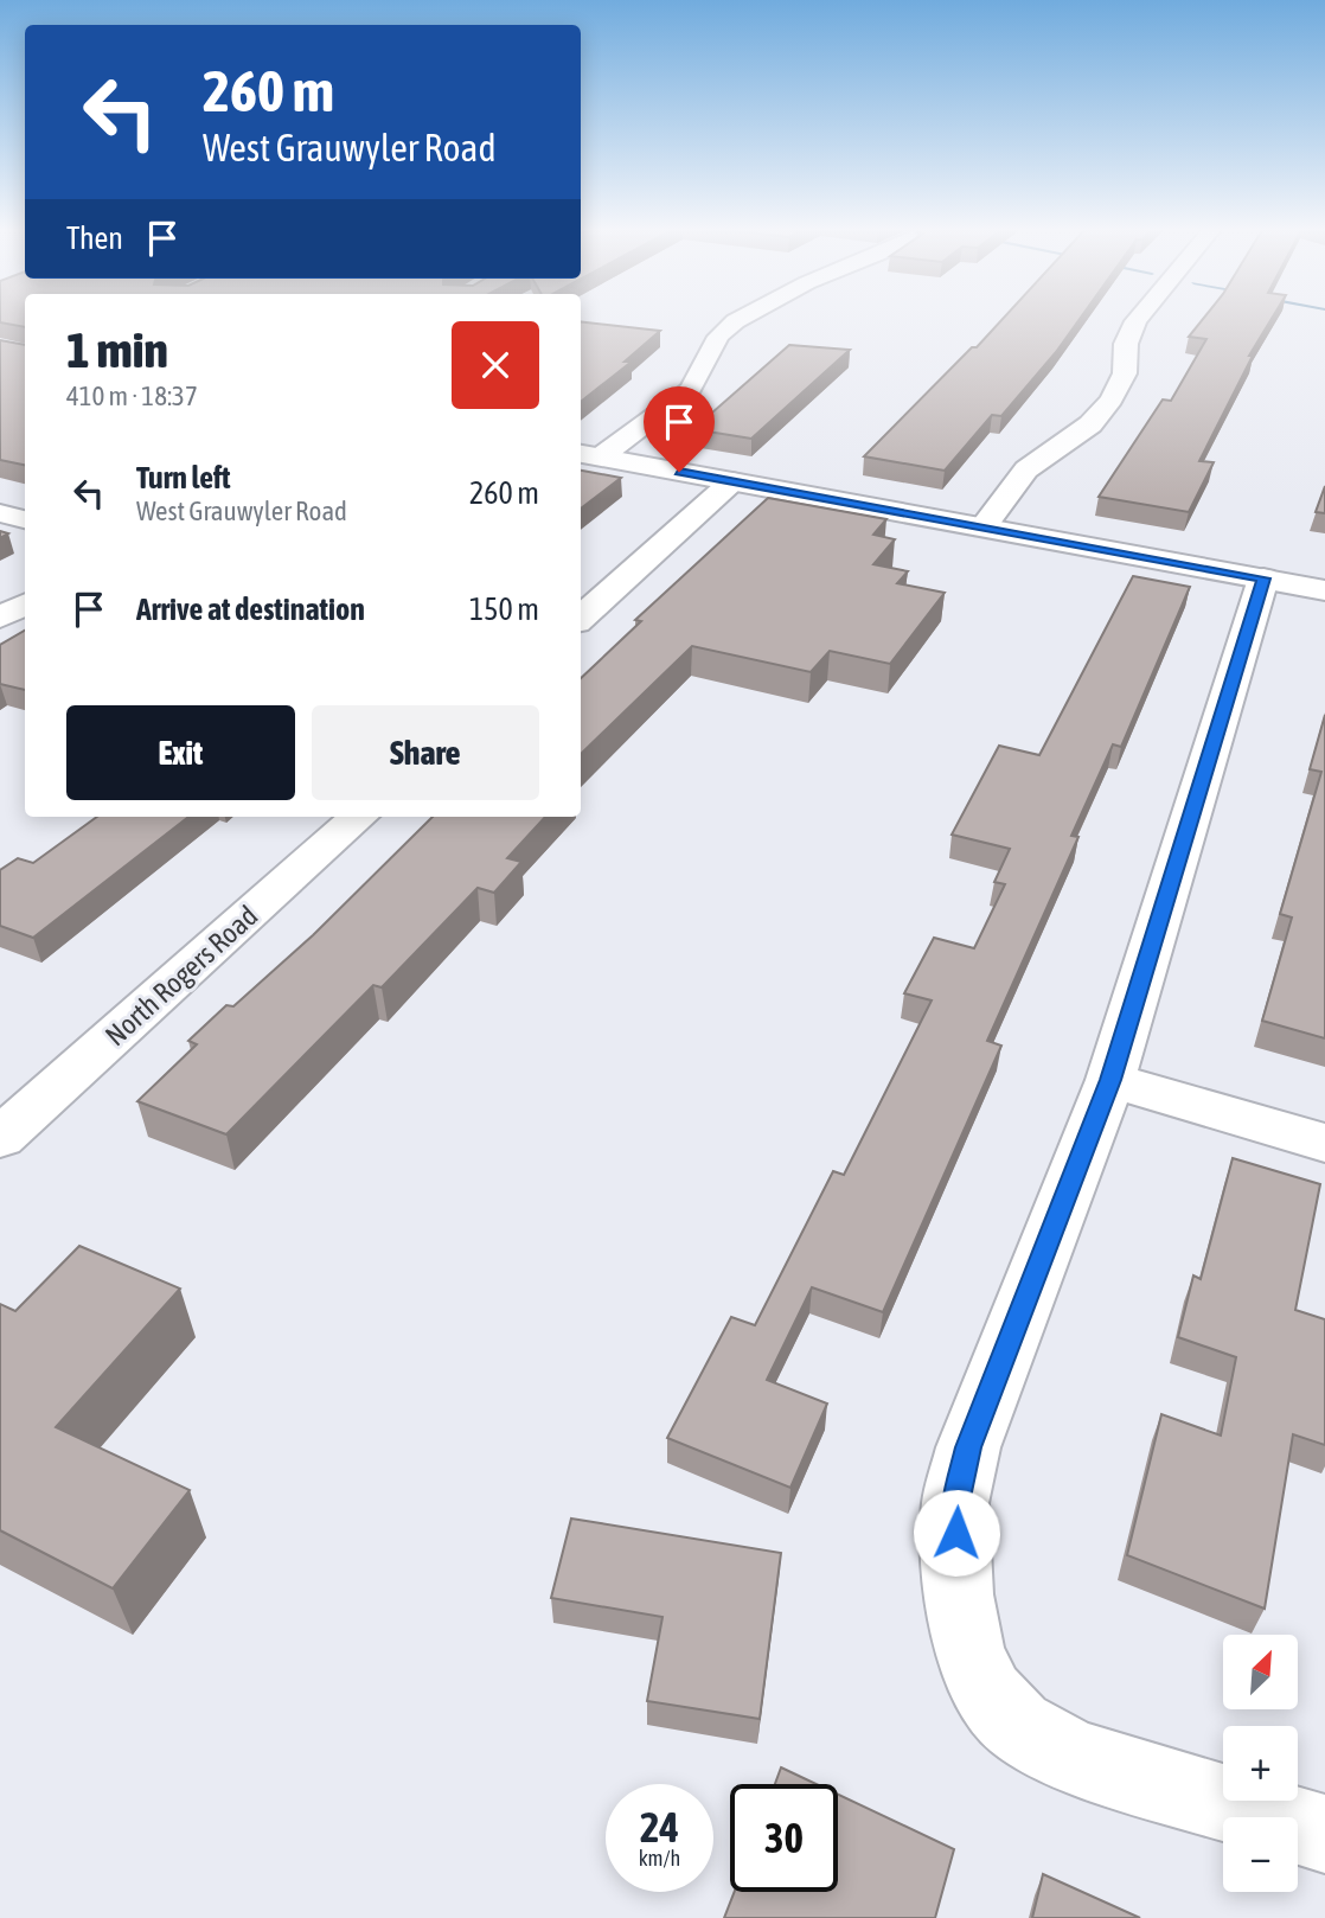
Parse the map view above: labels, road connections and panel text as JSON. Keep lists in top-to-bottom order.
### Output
{
  "streets": {
    "street": ["North Rogers Road"]
  },
  "north": "top right",
  "page": {
    "turn": ["260 m", "West Grauwyler Road"],
    "then": "Then",
    "heading": ["1 min", "410 m · 18:37"],
    "list": [
      {
        "name": "Turn left",
        "note": "West Grauwyler Road",
        "value": "260 m"
      },
      {
        "name": "Arrive at destination",
        "value": "150 m"
      }
    ],
    "buttons": ["Exit", "Share"],
    "map_buttons": ["+", "−"],
    "speed": "24 km/h",
    "limit": "30"
  }
}
